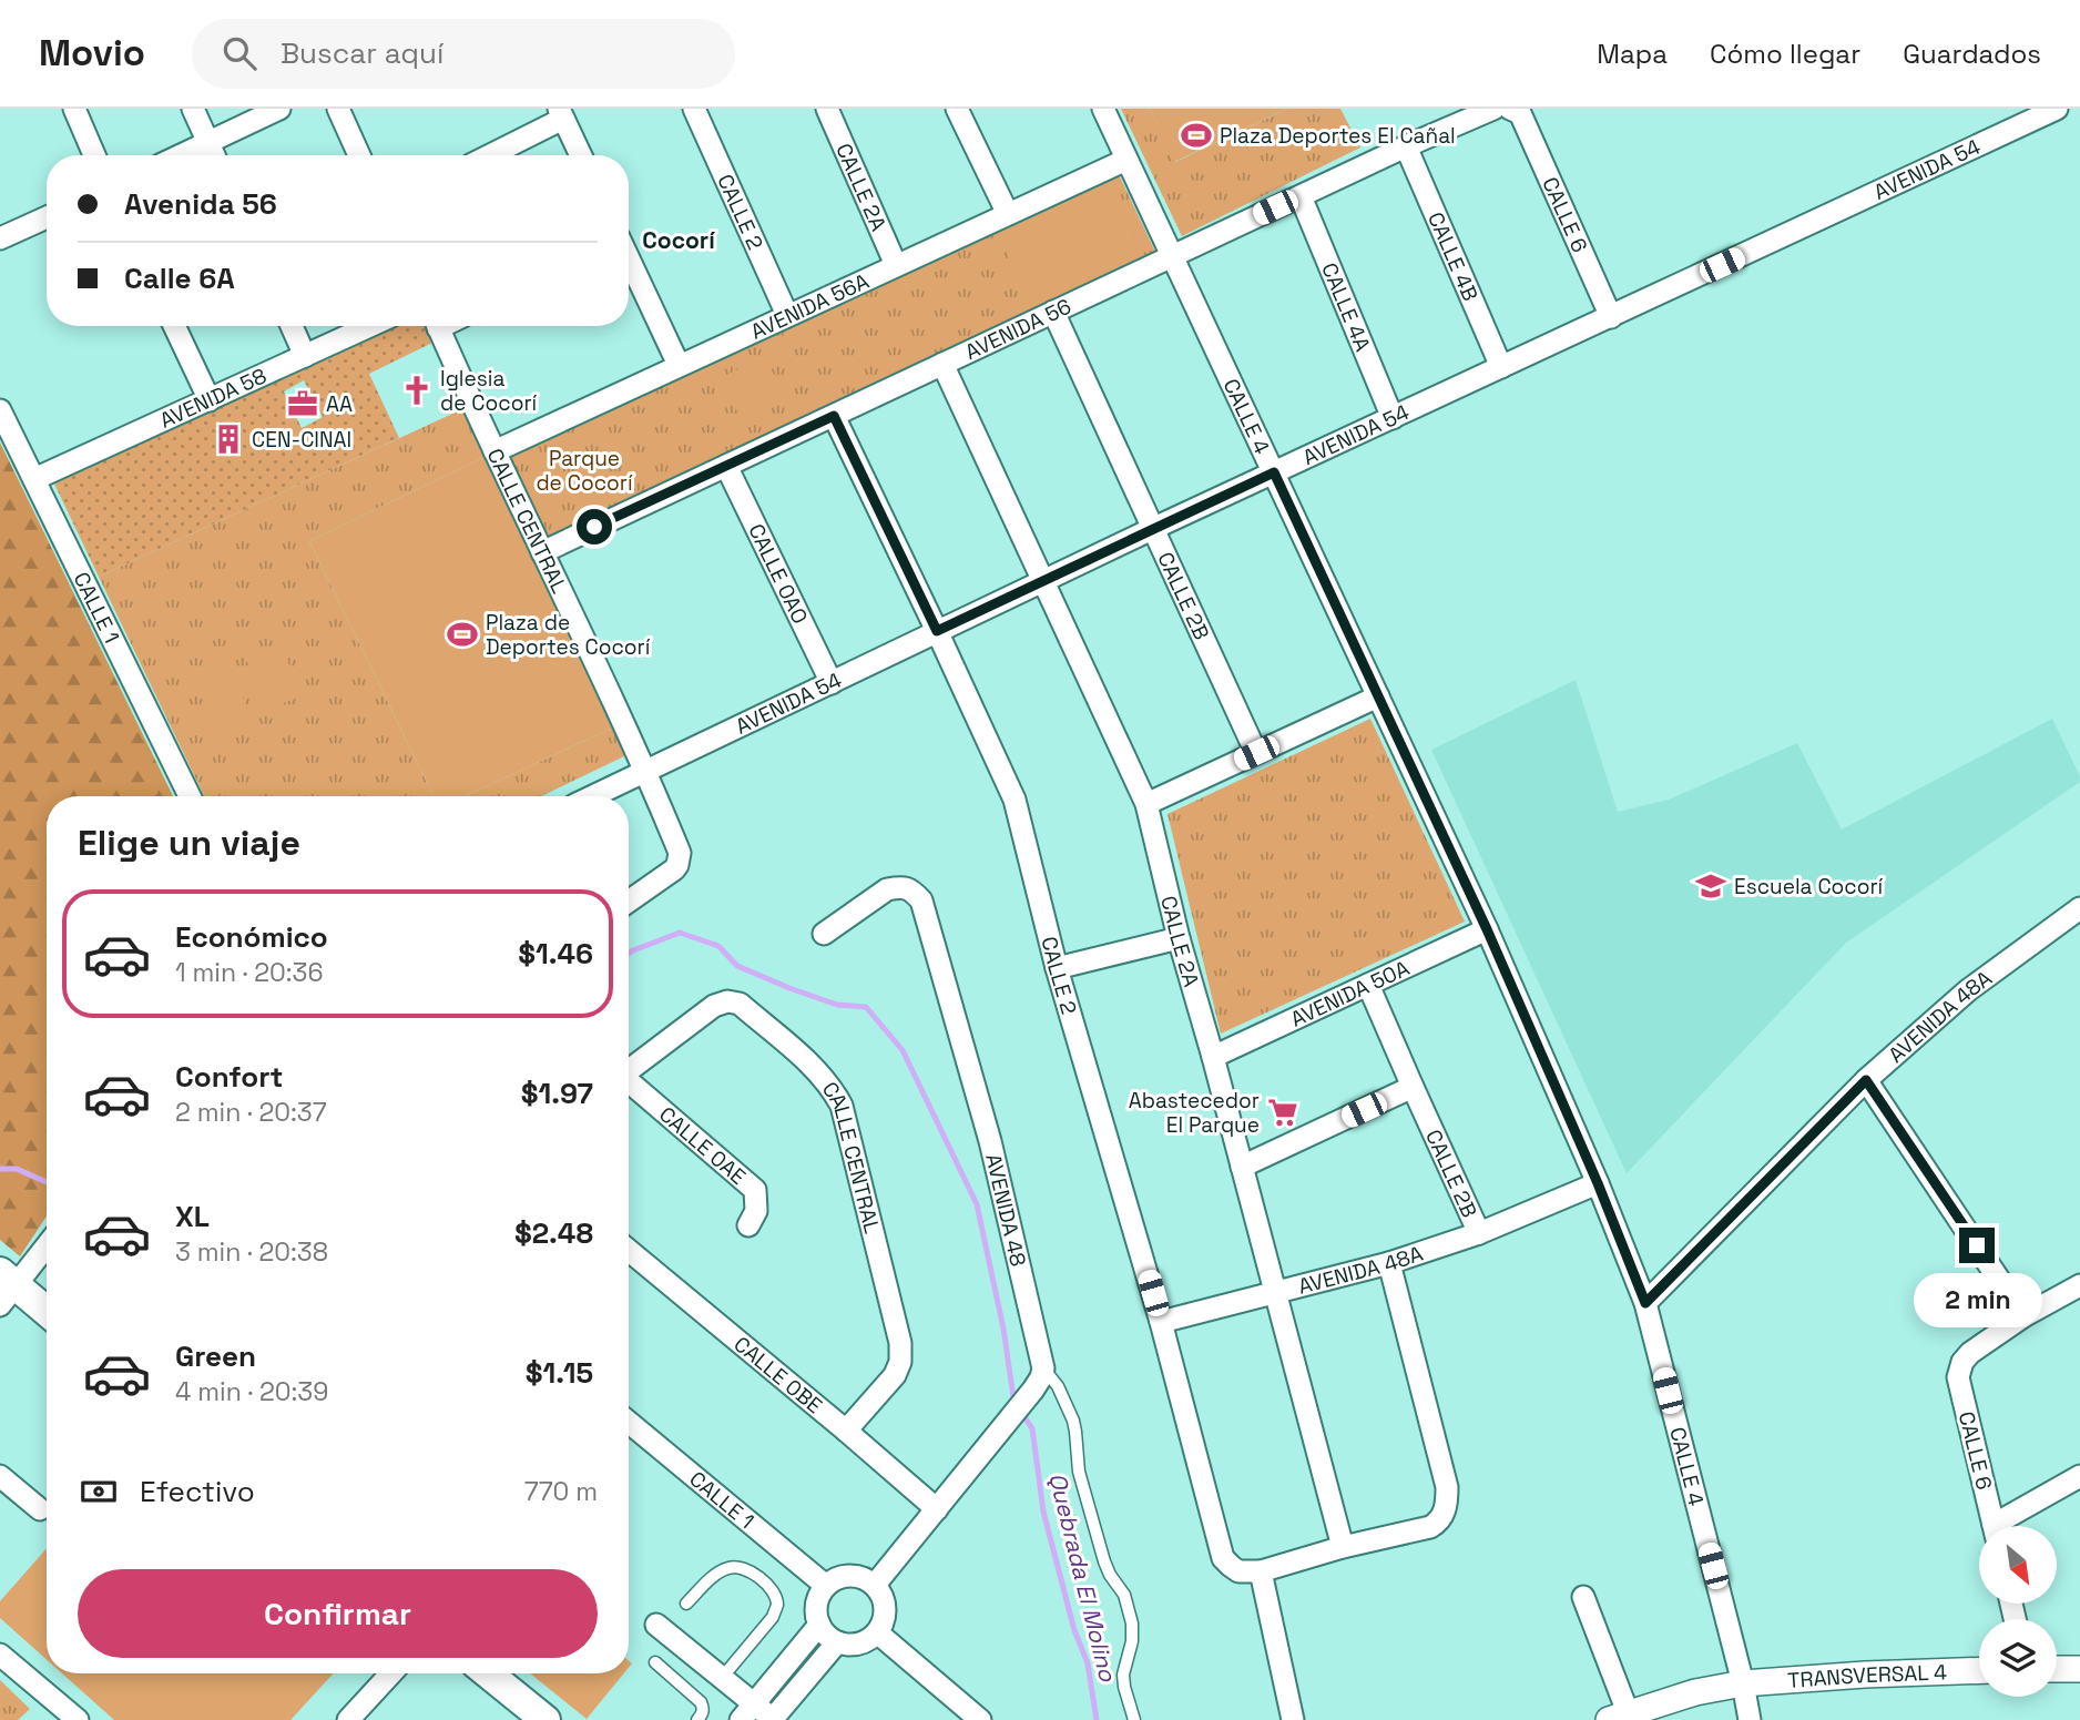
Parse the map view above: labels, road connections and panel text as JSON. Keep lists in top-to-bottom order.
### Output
{
  "streets": {
    "street": [
      "AVENIDA 54",
      "CALLE 2A",
      "CALLE 2",
      "CALLE 6",
      "CALLE 4B",
      "AVENIDA 56A",
      "CALLE 4A",
      "AVENIDA 56",
      "AVENIDA 58",
      "CALLE 4",
      "CALLE CENTRAL",
      "CALLE 0AO",
      "CALLE 2B",
      "CALLE 1",
      "AVENIDA 50A",
      "AVENIDA 48A",
      "CALLE 0AE",
      "AVENIDA 48",
      "CALLE 0BE",
      "TRANSVERSAL 4"
    ]
  },
  "crossings": [
    ["AVENIDA 54", "CALLE 2A"],
    ["AVENIDA 54", "CALLE 2"],
    ["AVENIDA 54", "CALLE 6"],
    ["AVENIDA 54", "CALLE 4B"],
    ["AVENIDA 54", "CALLE 4A"],
    ["AVENIDA 54", "CALLE 4"],
    ["AVENIDA 54", "CALLE CENTRAL"],
    ["AVENIDA 54", "CALLE 0AO"],
    ["AVENIDA 54", "CALLE 2B"],
    ["CALLE 2A", "AVENIDA 56A"],
    ["CALLE 2A", "AVENIDA 56"],
    ["CALLE 2A", "AVENIDA 50A"],
    ["CALLE 2A", "AVENIDA 48A"],
    ["CALLE 2", "AVENIDA 56A"],
    ["CALLE 2", "AVENIDA 56"],
    ["CALLE 2", "AVENIDA 48A"],
    ["CALLE 4B", "AVENIDA 56"],
    ["AVENIDA 56A", "CALLE 4"],
    ["AVENIDA 56A", "CALLE CENTRAL"],
    ["CALLE 4A", "AVENIDA 56"],
    ["AVENIDA 56", "CALLE 4"],
    ["AVENIDA 56", "CALLE CENTRAL"],
    ["AVENIDA 56", "CALLE 0AO"],
    ["AVENIDA 56", "CALLE 2B"],
    ["AVENIDA 58", "CALLE 1"],
    ["CALLE 4", "AVENIDA 50A"],
    ["CALLE 4", "AVENIDA 48A"],
    ["CALLE 4", "TRANSVERSAL 4"],
    ["CALLE CENTRAL", "CALLE 0BE"],
    ["CALLE 2B", "AVENIDA 50A"],
    ["CALLE 2B", "AVENIDA 48A"]
  ],
  "districts": ["Cocorí"],
  "water": ["Quebrada El Molino"],
  "parks": ["Parque de Cocorí"],
  "places": {
    "sports": ["Plaza Deportes El Cañal", "Plaza de Deportes Cocorí"],
    "church": ["Iglesia de Cocorí"],
    "office": ["AA"],
    "building": ["CEN-CINAI"],
    "school or university": ["Escuela Cocorí"],
    "supermarket": ["Abastecedor El Parque"]
  },
  "north": "bottom right",
  "page": {
    "header": "Movio",
    "search": "Buscar aquí",
    "nav": ["Mapa", "Cómo llegar", "Guardados"],
    "banner": ["Avenida 56", "Calle 6A"],
    "heading": "Elige un viaje",
    "list": [
      {
        "name": "Económico",
        "note": "1 min · 20:36",
        "value": "$1.46"
      },
      {
        "name": "Confort",
        "note": "2 min · 20:37",
        "value": "$1.97"
      },
      {
        "name": "XL",
        "note": "3 min · 20:38",
        "value": "$2.48"
      },
      {
        "name": "Green",
        "note": "4 min · 20:39",
        "value": "$1.15"
      }
    ],
    "bubble": "2 min",
    "pay": ["Efectivo", "770 m"],
    "buttons": "Confirmar"
  }
}
